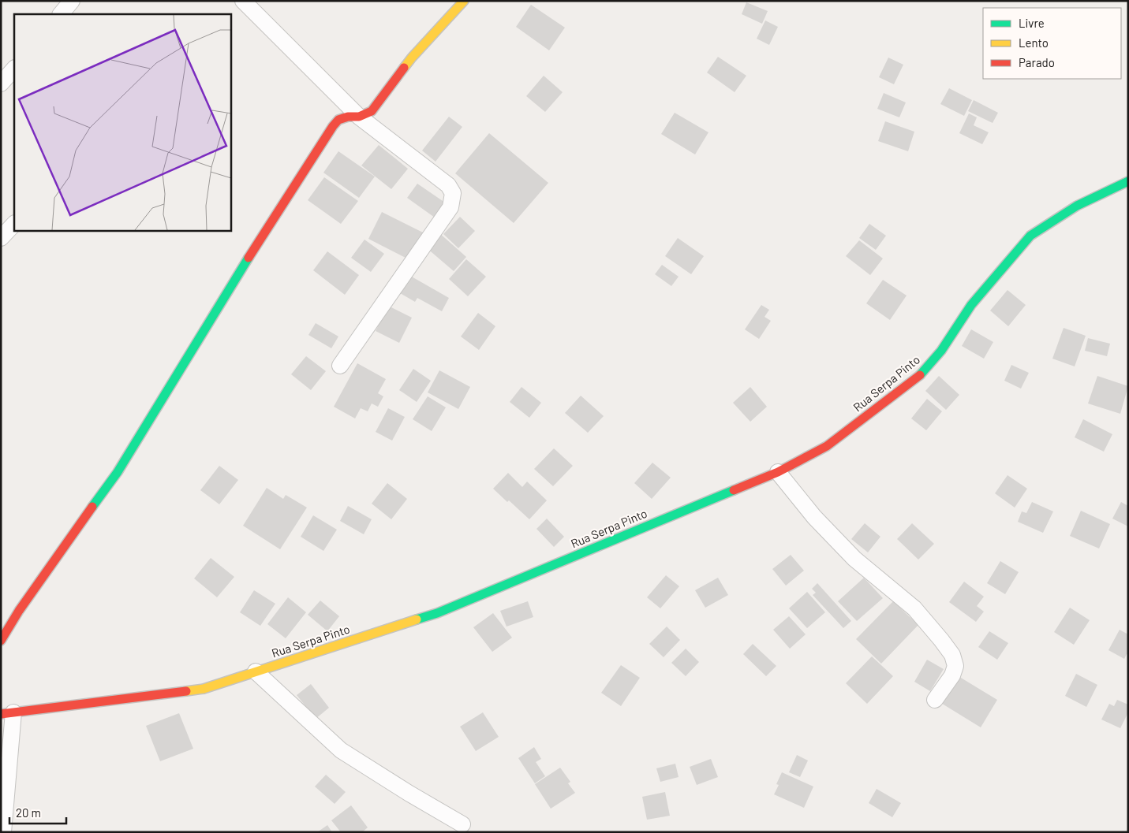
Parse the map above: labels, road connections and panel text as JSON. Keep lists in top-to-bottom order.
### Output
{
  "streets": {
    "street": ["Rua Serpa Pinto"]
  },
  "legend": ["Livre", "Lento", "Parado"],
  "scale_bar": "20 m"
}
